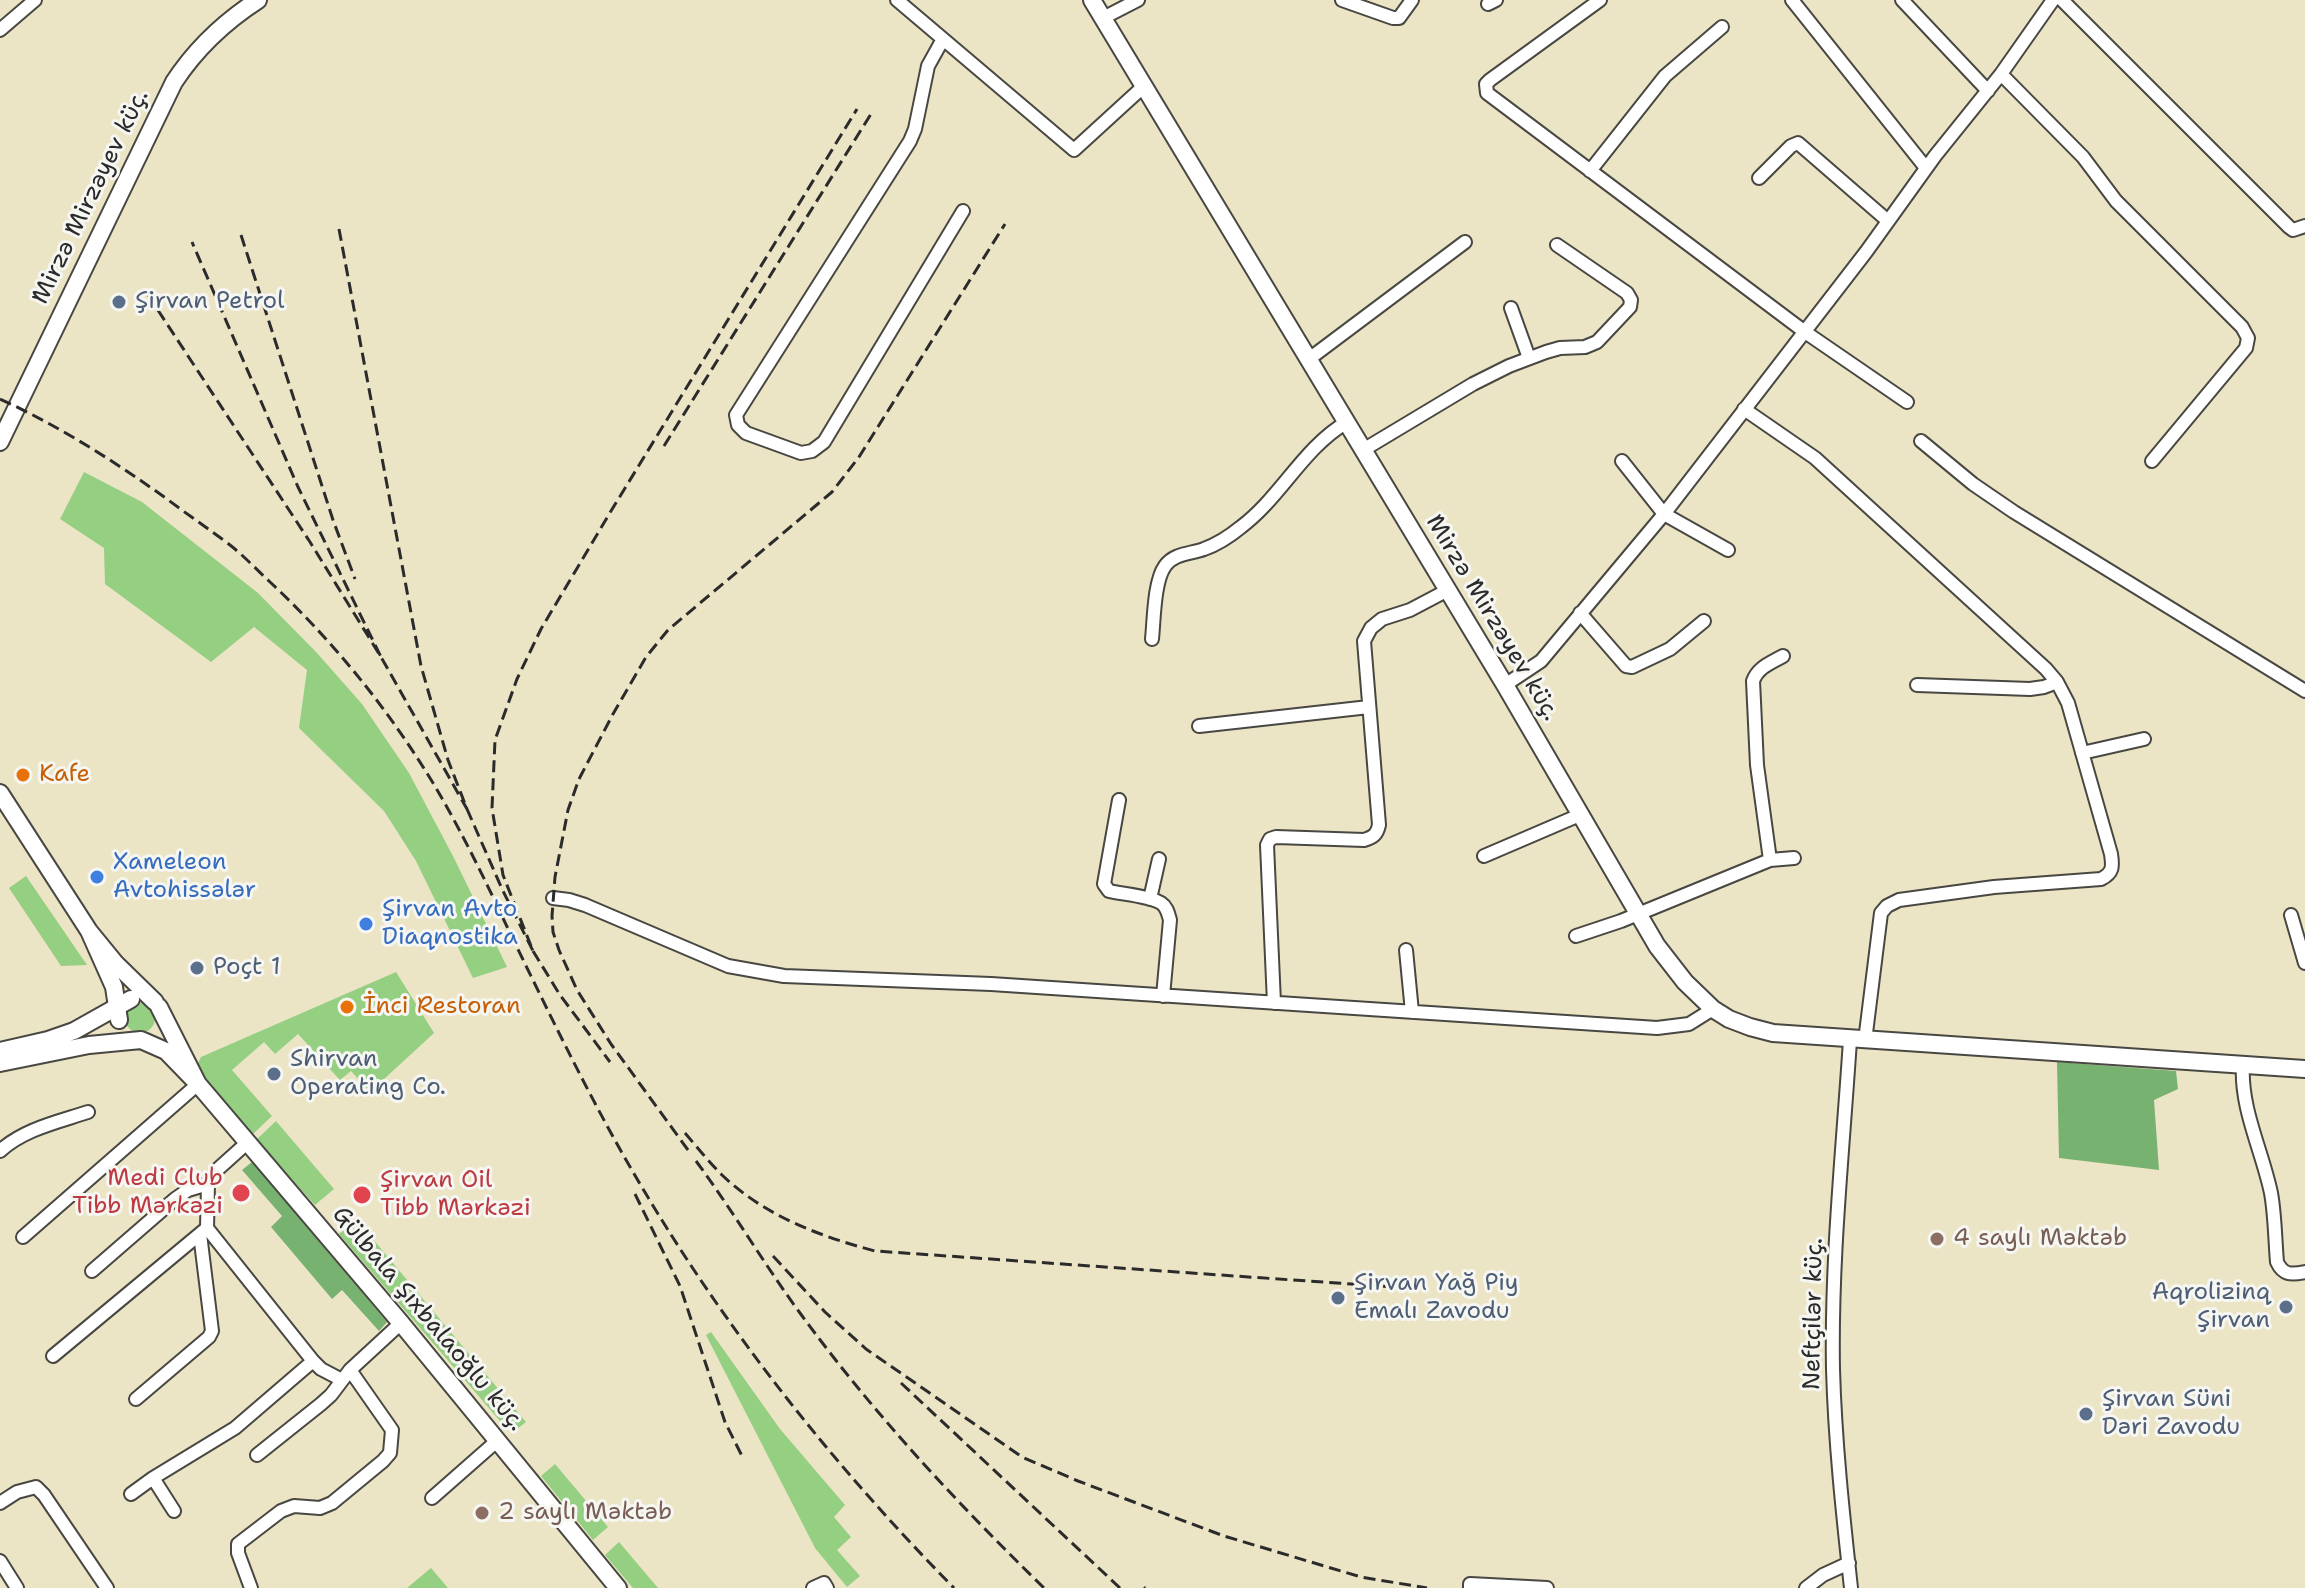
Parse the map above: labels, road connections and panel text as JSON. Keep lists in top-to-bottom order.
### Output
{
  "streets": {
    "main road": ["Mirzə Mirzəyev küç.", "Gülbala Şıxbalaoğlu küç."],
    "street": ["Neftçilər küç."]
  },
  "crossings": [
    ["Mirzə Mirzəyev küç.", "Neftçilər küç."]
  ],
  "places": [
    "Şirvan Petrol",
    "Kafe",
    "Xameleon Avtohissələr",
    "Şirvan Avto Diaqnostika",
    "Poçt 1",
    "İnci Restoran",
    "Shirvan Operating Co.",
    "Medi Club Tibb Mərkəzi",
    "Şirvan Oil Tibb Mərkəzi",
    "4 saylı Məktəb",
    "Şirvan Yağ Piy Emalı Zavodu",
    "Aqrolizinq Şirvan",
    "Şirvan Süni Dəri Zavodu",
    "2 saylı Məktəb"
  ]
}
